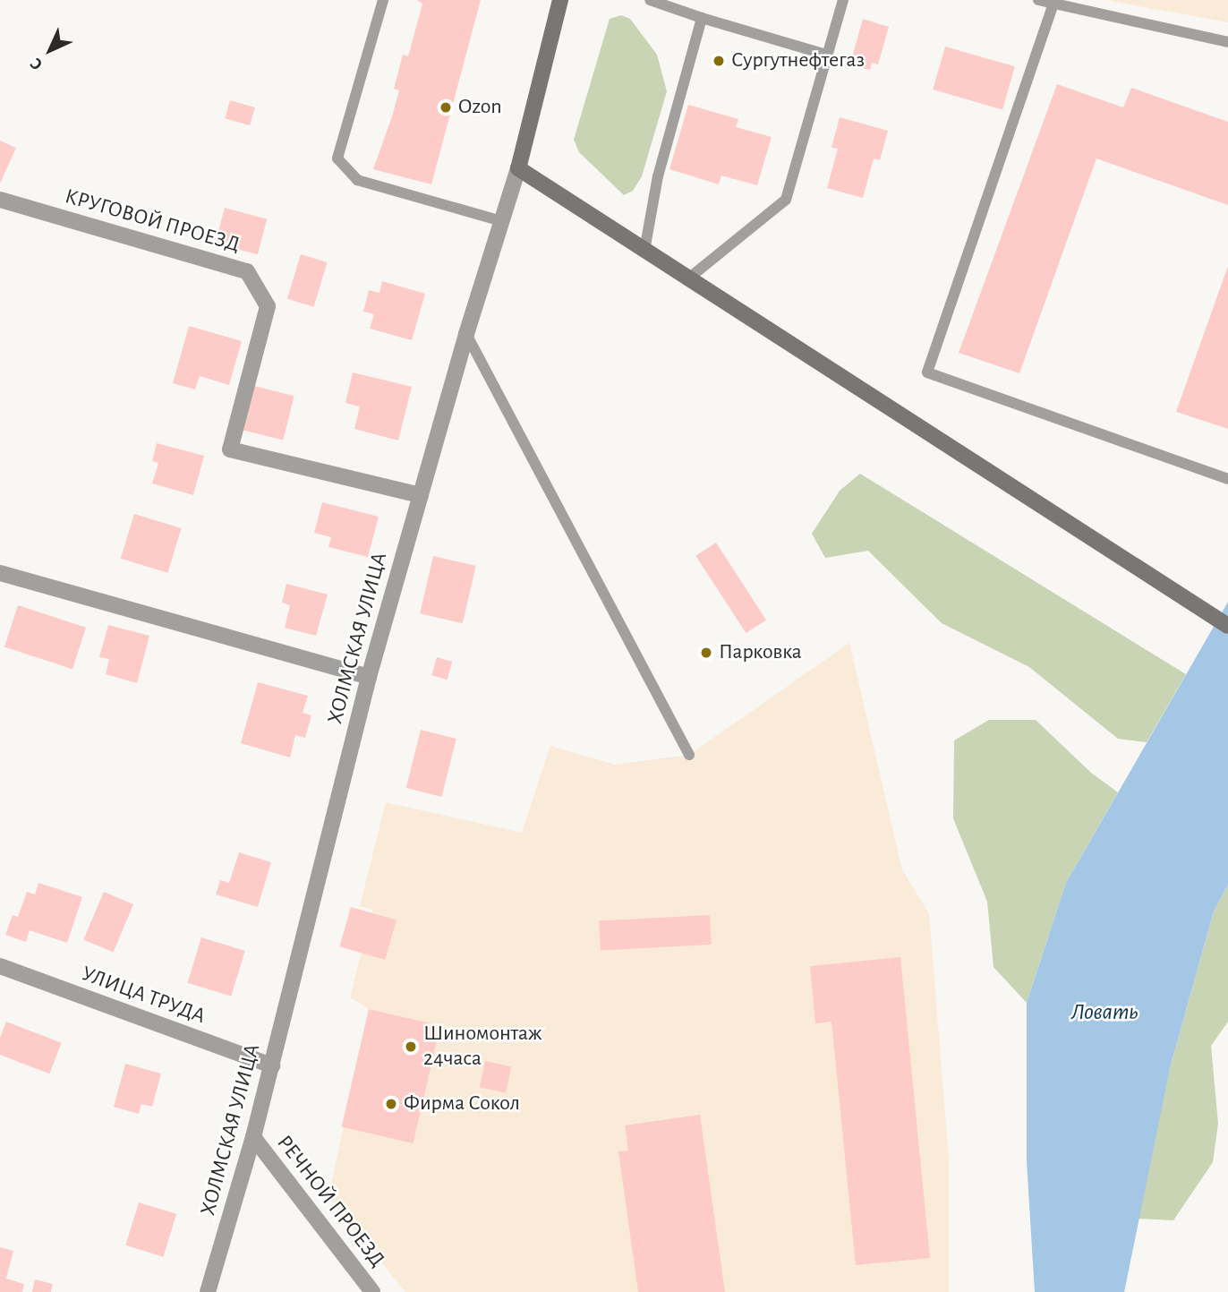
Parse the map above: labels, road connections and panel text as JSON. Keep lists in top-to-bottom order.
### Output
{
  "streets": {
    "main road": ["ХОЛМСКАЯ УЛИЦА"],
    "street": ["КРУГОВОЙ ПРОЕЗД", "УЛИЦА ТРУДА", "РЕЧНОЙ ПРОЕЗД"]
  },
  "crossings": [
    ["КРУГОВОЙ ПРОЕЗД", "ХОЛМСКАЯ УЛИЦА"],
    ["ХОЛМСКАЯ УЛИЦА", "УЛИЦА ТРУДА"],
    ["ХОЛМСКАЯ УЛИЦА", "РЕЧНОЙ ПРОЕЗД"]
  ],
  "water": ["Ловать"],
  "places": [
    "Сургутнефтегаз",
    "Ozon",
    "Парковка",
    "Шиномонтаж 24часа",
    "Фирма Сокол"
  ],
  "north": "bottom left"
}
